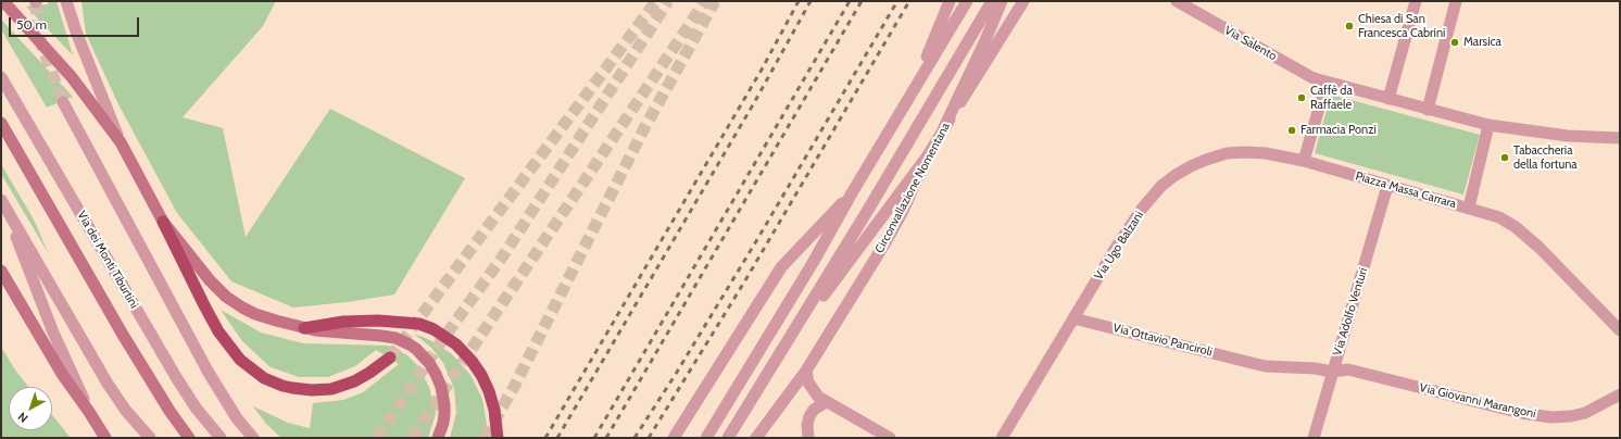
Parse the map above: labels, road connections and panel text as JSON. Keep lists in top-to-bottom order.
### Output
{
  "streets": {
    "main road": ["Via dei Monti Tiburtini"],
    "street": [
      "Via Salento",
      "Circonvallazione Nomentana",
      "Piazza Massa Carrara",
      "Via Ugo Balzani",
      "Via Adolfo Venturi",
      "Via Ottavio Panciroli",
      "Via Giovanni Marangoni"
    ]
  },
  "crossings": [
    ["Piazza Massa Carrara", "Via Ugo Balzani"],
    ["Piazza Massa Carrara", "Via Adolfo Venturi"],
    ["Via Ugo Balzani", "Via Ottavio Panciroli"],
    ["Via Adolfo Venturi", "Via Ottavio Panciroli"],
    ["Via Adolfo Venturi", "Via Giovanni Marangoni"],
    ["Via Ottavio Panciroli", "Via Giovanni Marangoni"]
  ],
  "places": [
    "Chiesa di San Francesca Cabrini",
    "Marsica",
    "Caffè da Raffaele",
    "Farmacia Ponzi",
    "Tabaccheria della fortuna"
  ],
  "scale_bar": "50 m",
  "north": "bottom left"
}
